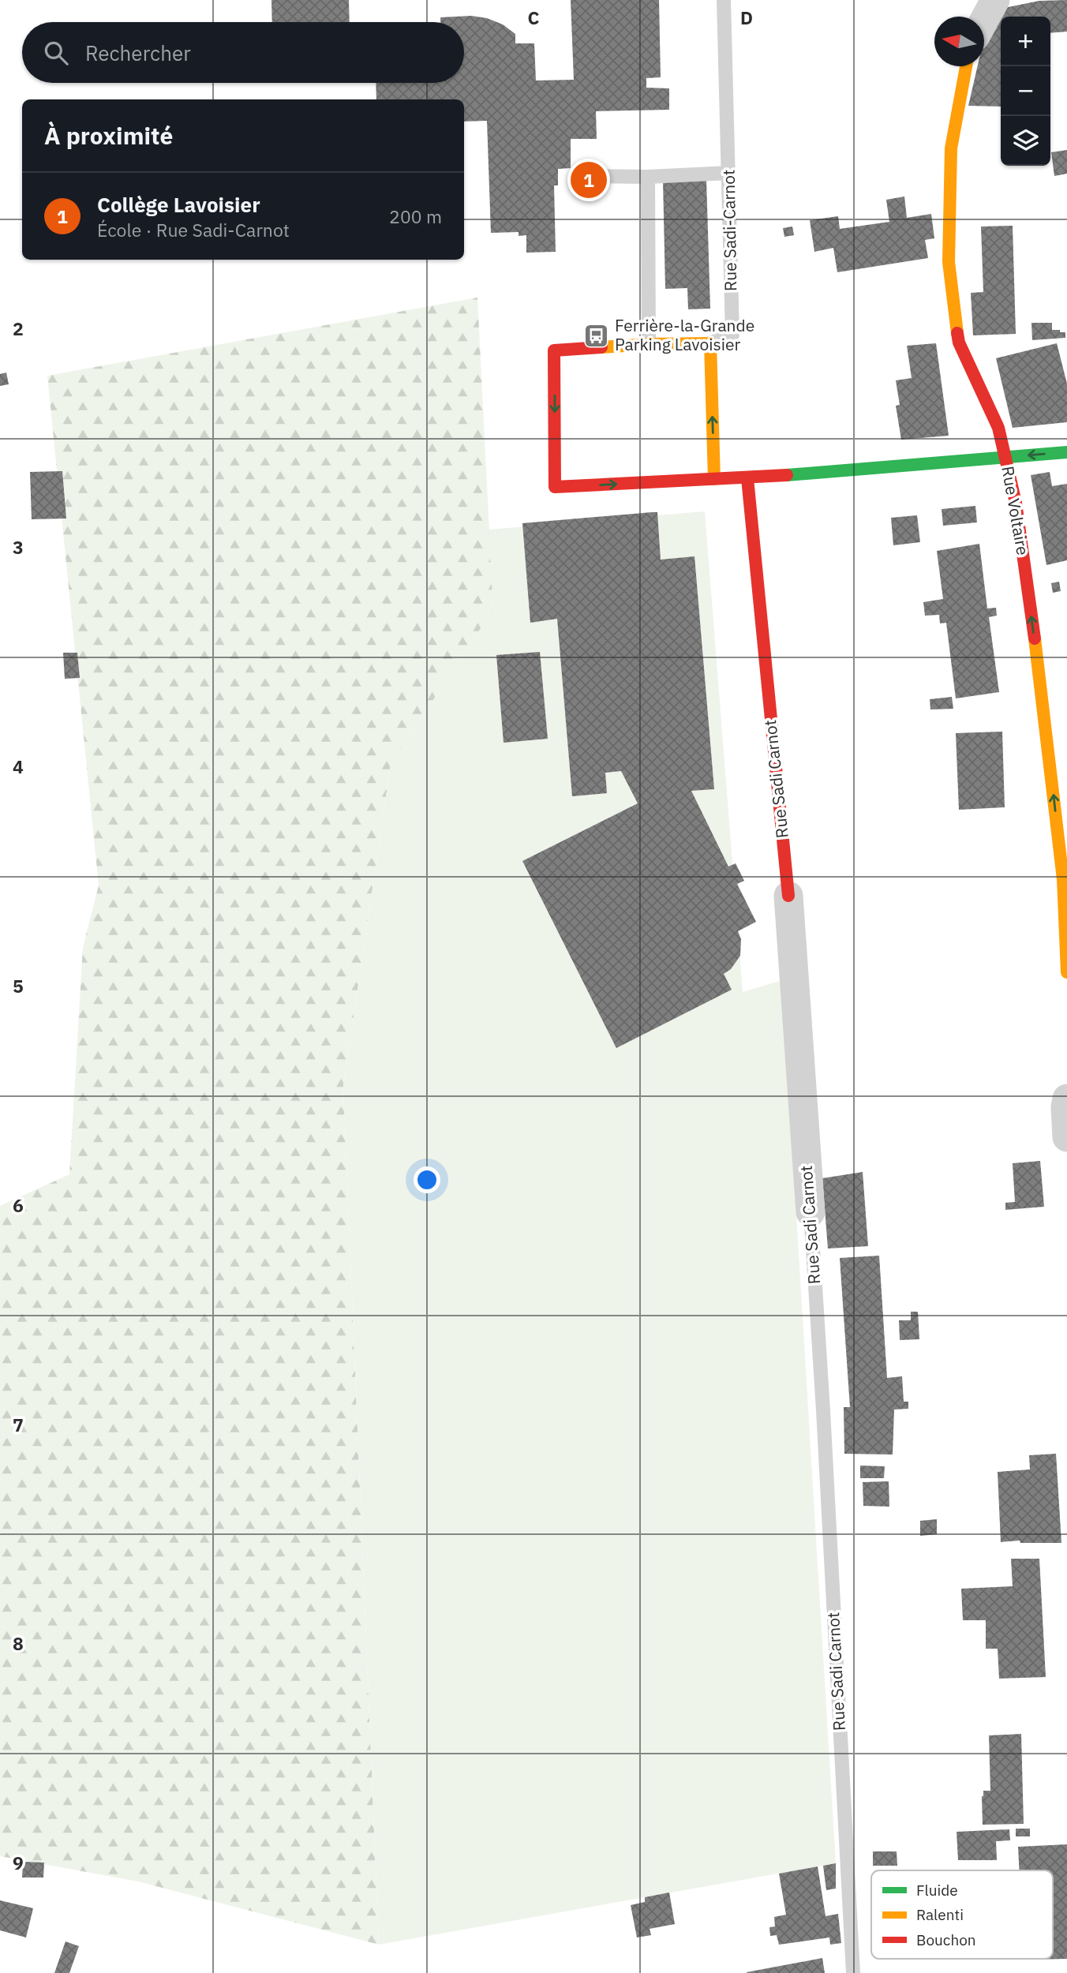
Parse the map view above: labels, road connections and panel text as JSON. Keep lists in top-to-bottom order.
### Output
{
  "streets": {
    "street": ["Rue Voltaire", "Rue Sadi Carnot"],
    "lane": ["Rue Sadi-Carnot"]
  },
  "one_way": ["Rue Voltaire"],
  "places": {
    "bus stop": ["Ferrière-la-Grande Parking Lavoisier"]
  },
  "legend": ["Fluide", "Ralenti", "Bouchon"],
  "north": "left",
  "page": {
    "map_buttons": ["+", "−"],
    "search": "Rechercher",
    "heading": "À proximité",
    "pins": "1",
    "list": [
      {
        "mark": "1",
        "name": "Collège Lavoisier",
        "note": "École · Rue Sadi-Carnot",
        "value": "200 m"
      }
    ]
  },
  "grid": {
    "columns": ["C", "D"],
    "rows": [
      "2",
      "3",
      "4",
      "5",
      "6",
      "7",
      "8",
      "9"
    ]
  }
}
